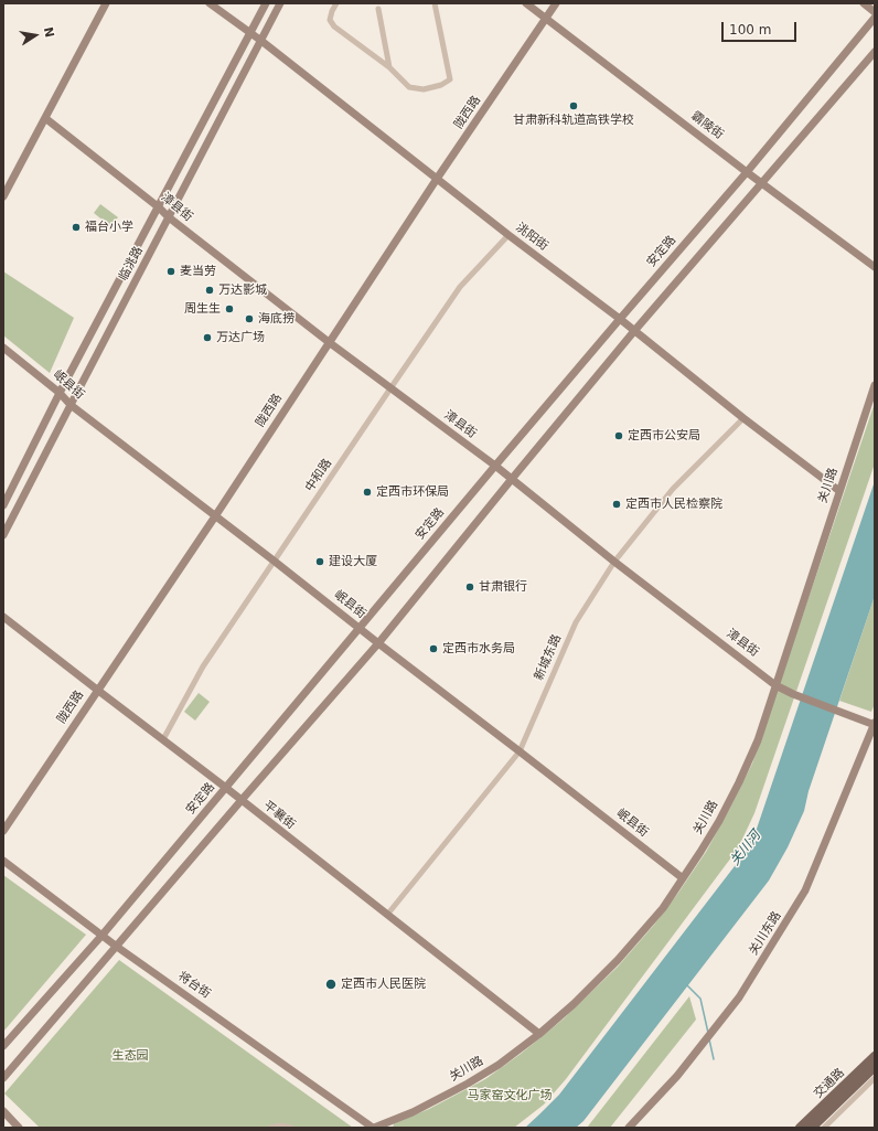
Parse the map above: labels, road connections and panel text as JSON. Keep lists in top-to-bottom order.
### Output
{
  "streets": {
    "main road": ["交通路"],
    "street": [
      "陇西路",
      "霸陵街",
      "漳县街",
      "洮阳街",
      "安定路",
      "临洮路",
      "岷县街",
      "中和路",
      "关川路",
      "新城东路",
      "平襄街",
      "关川东路",
      "将台街"
    ]
  },
  "crossings": [
    ["陇西路", "霸陵街"],
    ["陇西路", "漳县街"],
    ["陇西路", "洮阳街"],
    ["陇西路", "岷县街"],
    ["陇西路", "平襄街"],
    ["霸陵街", "安定路"],
    ["漳县街", "安定路"],
    ["漳县街", "临洮路"],
    ["漳县街", "中和路"],
    ["漳县街", "关川路"],
    ["漳县街", "新城东路"],
    ["漳县街", "关川东路"],
    ["洮阳街", "安定路"],
    ["洮阳街", "临洮路"],
    ["洮阳街", "中和路"],
    ["洮阳街", "关川路"],
    ["洮阳街", "新城东路"],
    ["安定路", "岷县街"],
    ["安定路", "平襄街"],
    ["安定路", "将台街"],
    ["临洮路", "岷县街"],
    ["岷县街", "中和路"],
    ["岷县街", "关川路"],
    ["岷县街", "新城东路"],
    ["中和路", "平襄街"],
    ["关川路", "平襄街"],
    ["关川路", "将台街"],
    ["新城东路", "平襄街"]
  ],
  "water": ["关川河"],
  "parks": ["生态园", "马家窑文化广场"],
  "places": [
    "甘肃新科轨道高铁学校",
    "福台小学",
    "麦当劳",
    "万达影城",
    "周生生",
    "海底捞",
    "万达广场",
    "定西市公安局",
    "定西市环保局",
    "定西市人民检察院",
    "建设大厦",
    "甘肃银行",
    "定西市水务局",
    "定西市人民医院"
  ],
  "scale_bar": "100 m",
  "north": "right"
}
